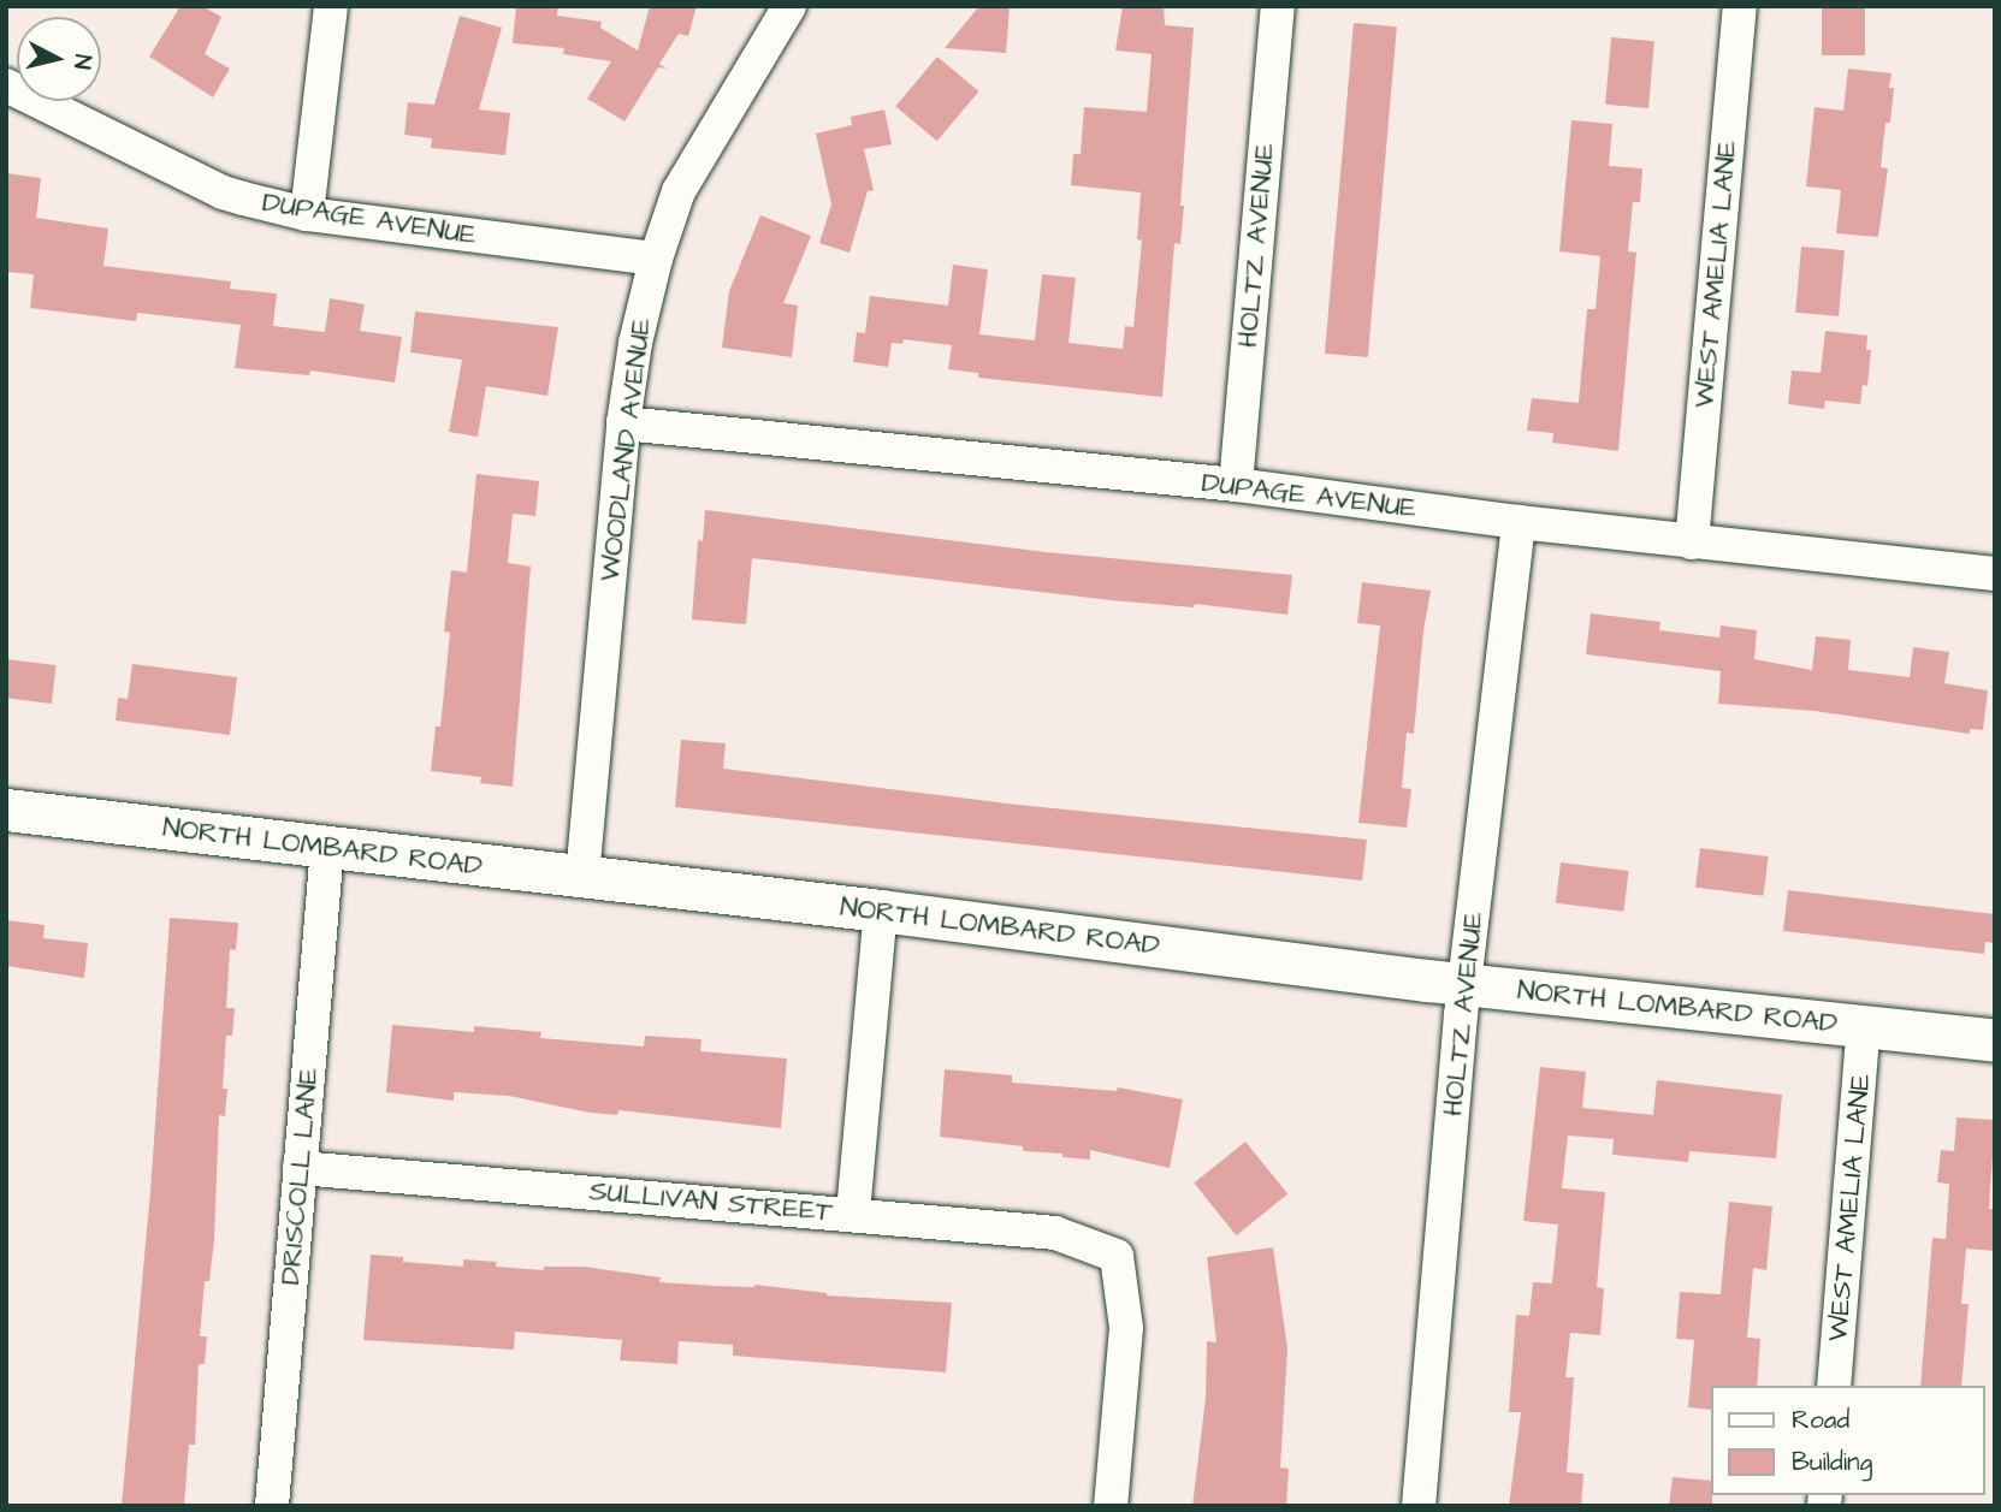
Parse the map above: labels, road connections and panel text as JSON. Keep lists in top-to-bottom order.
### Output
{
  "streets": {
    "street": [
      "DUPAGE AVENUE",
      "HOLTZ AVENUE",
      "WEST AMELIA LANE",
      "WOODLAND AVENUE",
      "NORTH LOMBARD ROAD",
      "DRISCOLL LANE",
      "SULLIVAN STREET"
    ]
  },
  "crossings": [
    ["DUPAGE AVENUE", "HOLTZ AVENUE"],
    ["DUPAGE AVENUE", "WEST AMELIA LANE"],
    ["DUPAGE AVENUE", "WOODLAND AVENUE"],
    ["HOLTZ AVENUE", "NORTH LOMBARD ROAD"],
    ["WEST AMELIA LANE", "NORTH LOMBARD ROAD"],
    ["WOODLAND AVENUE", "NORTH LOMBARD ROAD"],
    ["NORTH LOMBARD ROAD", "DRISCOLL LANE"],
    ["DRISCOLL LANE", "SULLIVAN STREET"]
  ],
  "legend": ["Road", "Building"],
  "north": "right"
}
